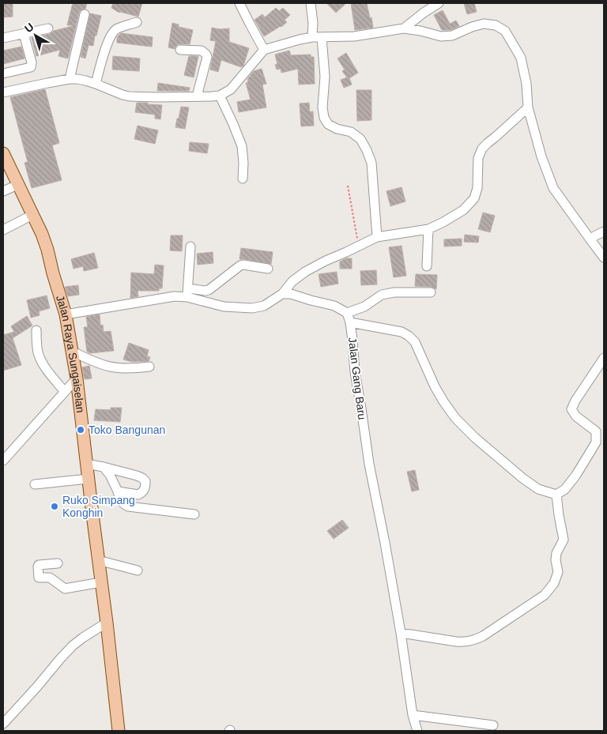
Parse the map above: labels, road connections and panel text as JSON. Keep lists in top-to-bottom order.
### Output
{
  "streets": {
    "main road": ["Jalan Raya Sungaiselan"],
    "street": ["Jalan Gang Baru"]
  },
  "places": ["Toko Bangunan", "Ruko Simpang Konghin"],
  "north": "top left"
}
